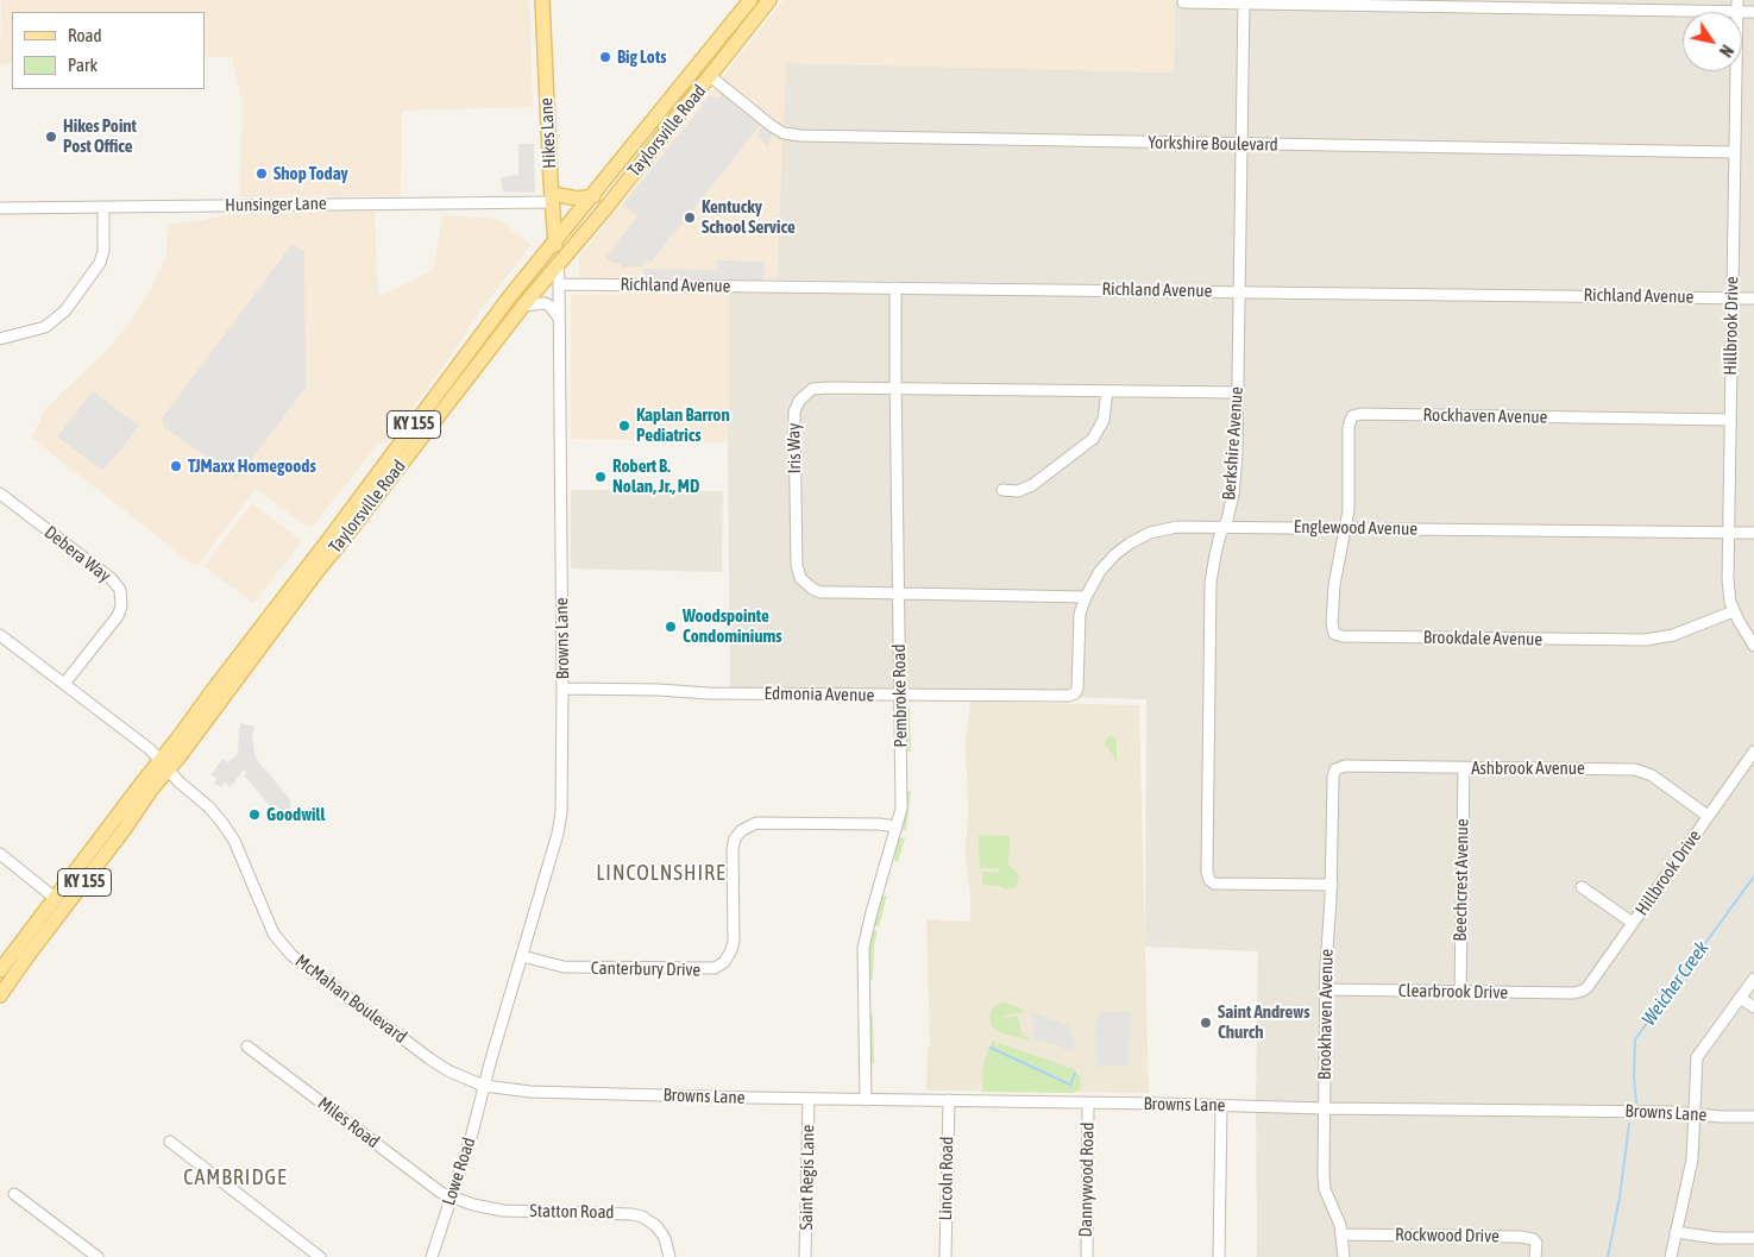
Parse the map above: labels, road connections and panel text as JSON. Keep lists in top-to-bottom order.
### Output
{
  "streets": {
    "main road": ["Taylorsville Road", "Hikes Lane", "KY 155"],
    "street": [
      "Yorkshire Boulevard",
      "Hunsinger Lane",
      "Richland Avenue",
      "Hillbrook Drive",
      "Rockhaven Avenue",
      "Berkshire Avenue",
      "Iris Way",
      "Englewood Avenue",
      "Debera Way",
      "Browns Lane",
      "Brookdale Avenue",
      "Edmonia Avenue",
      "Pembroke Road",
      "Ashbrook Avenue",
      "Beechcrest Avenue",
      "Canterbury Drive",
      "Clearbrook Drive",
      "McMahan Boulevard",
      "Brookhaven Avenue",
      "Miles Road",
      "Lowe Road",
      "Saint Regis Lane",
      "Lincoln Road",
      "Dannywood Road",
      "Statton Road",
      "Rockwood Drive"
    ]
  },
  "crossings": [
    ["Taylorsville Road", "Hikes Lane"],
    ["Taylorsville Road", "Yorkshire Boulevard"],
    ["Taylorsville Road", "Browns Lane"],
    ["Taylorsville Road", "McMahan Boulevard"],
    ["Hikes Lane", "Hunsinger Lane"],
    ["Hikes Lane", "Browns Lane"],
    ["Yorkshire Boulevard", "Hillbrook Drive"],
    ["Yorkshire Boulevard", "Berkshire Avenue"],
    ["Richland Avenue", "Hillbrook Drive"],
    ["Richland Avenue", "Berkshire Avenue"],
    ["Richland Avenue", "Browns Lane"],
    ["Richland Avenue", "Pembroke Road"],
    ["Hillbrook Drive", "Rockhaven Avenue"],
    ["Hillbrook Drive", "Englewood Avenue"],
    ["Hillbrook Drive", "Brookdale Avenue"],
    ["Hillbrook Drive", "Ashbrook Avenue"],
    ["Hillbrook Drive", "Clearbrook Drive"],
    ["Rockhaven Avenue", "Englewood Avenue"],
    ["Rockhaven Avenue", "Brookdale Avenue"],
    ["Berkshire Avenue", "Iris Way"],
    ["Berkshire Avenue", "Englewood Avenue"],
    ["Berkshire Avenue", "Brookhaven Avenue"],
    ["Iris Way", "Englewood Avenue"],
    ["Iris Way", "Pembroke Road"],
    ["Englewood Avenue", "Brookdale Avenue"],
    ["Englewood Avenue", "Edmonia Avenue"],
    ["Debera Way", "McMahan Boulevard"],
    ["Browns Lane", "Edmonia Avenue"],
    ["Browns Lane", "Pembroke Road"],
    ["Browns Lane", "Canterbury Drive"],
    ["Browns Lane", "McMahan Boulevard"],
    ["Browns Lane", "Brookhaven Avenue"],
    ["Browns Lane", "Lowe Road"],
    ["Browns Lane", "Saint Regis Lane"],
    ["Browns Lane", "Lincoln Road"],
    ["Browns Lane", "Dannywood Road"],
    ["Edmonia Avenue", "Pembroke Road"],
    ["Pembroke Road", "Canterbury Drive"],
    ["Ashbrook Avenue", "Beechcrest Avenue"],
    ["Ashbrook Avenue", "Brookhaven Avenue"],
    ["Beechcrest Avenue", "Clearbrook Drive"],
    ["Clearbrook Drive", "Brookhaven Avenue"],
    ["McMahan Boulevard", "Lowe Road"],
    ["Brookhaven Avenue", "Rockwood Drive"],
    ["Miles Road", "Lowe Road"],
    ["Miles Road", "Statton Road"],
    ["Lowe Road", "Statton Road"]
  ],
  "districts": ["LINCOLNSHIRE", "CAMBRIDGE"],
  "water": ["Weicher Creek"],
  "places": [
    "Big Lots",
    "Hikes Point Post Office",
    "Shop Today",
    "Kentucky School Service",
    "Kaplan Barron Pediatrics",
    "TJMaxx Homegoods",
    "Robert B. Nolan, Jr., MD",
    "Woodspointe Condominiums",
    "Goodwill",
    "Saint Andrews Church"
  ],
  "legend": ["Road", "Park"],
  "north": "bottom right"
}
